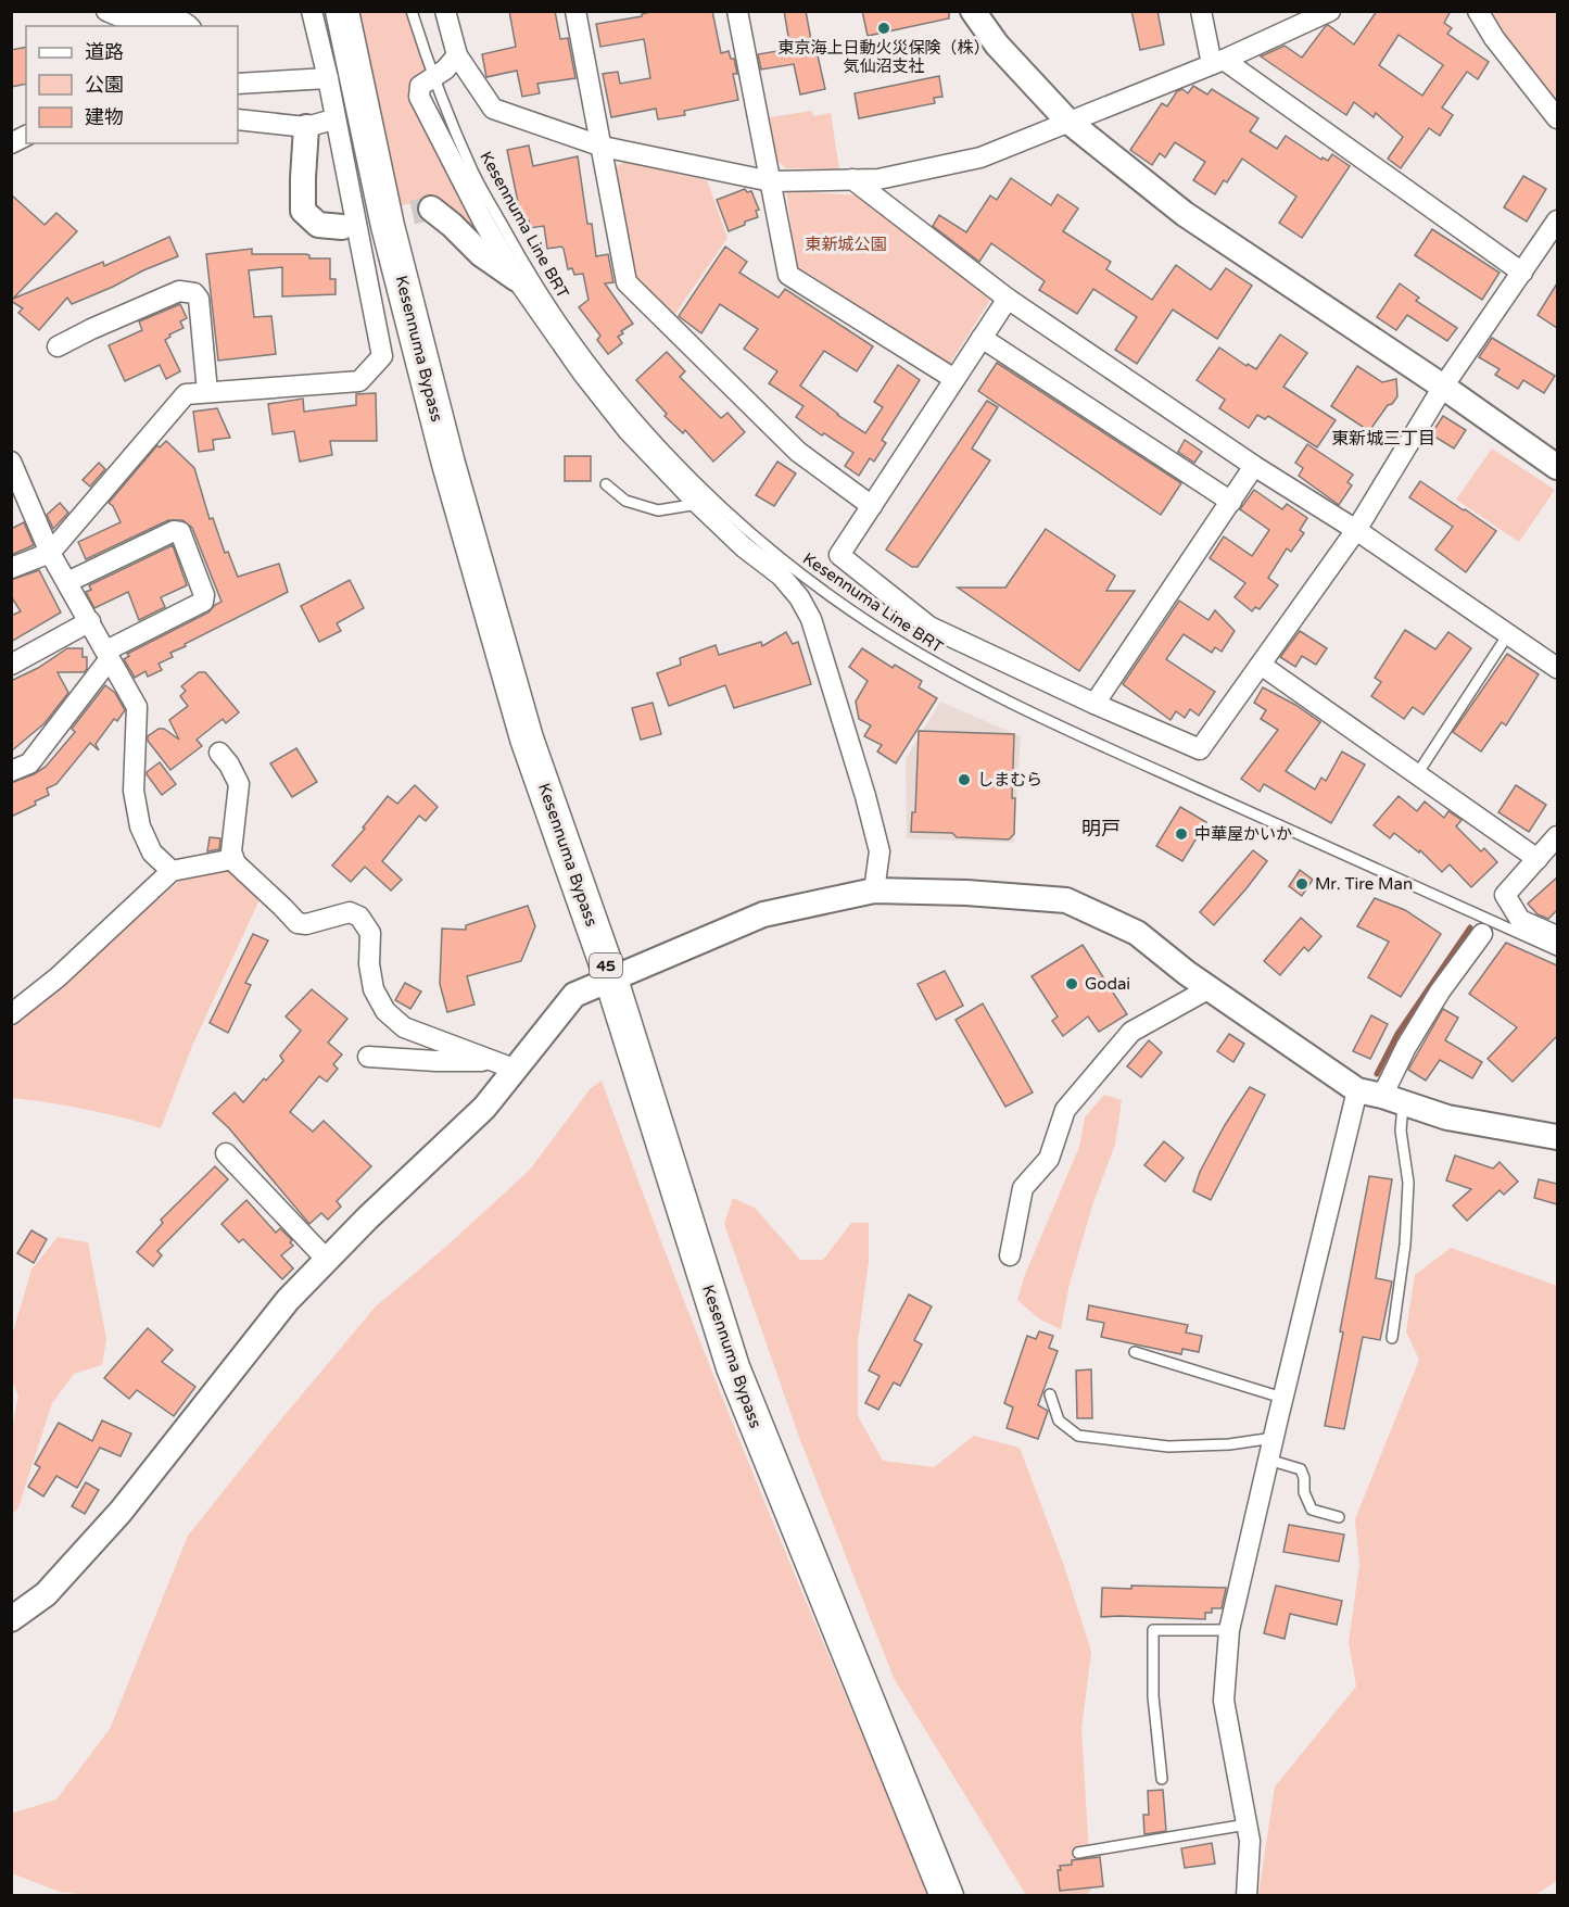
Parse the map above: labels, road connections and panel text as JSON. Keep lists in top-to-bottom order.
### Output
{
  "streets": {
    "highway": ["Kesennuma Bypass", "45"],
    "lane": ["Kesennuma Line BRT"]
  },
  "districts": ["東新城三丁目", "明戸"],
  "parks": ["東新城公園"],
  "places": [
    "東京海上日動火災保険（株） 気仙沼支社",
    "しまむら",
    "中華屋かいか",
    "Mr. Tire Man",
    "Godai"
  ],
  "legend": ["道路", "公園", "建物"]
}
